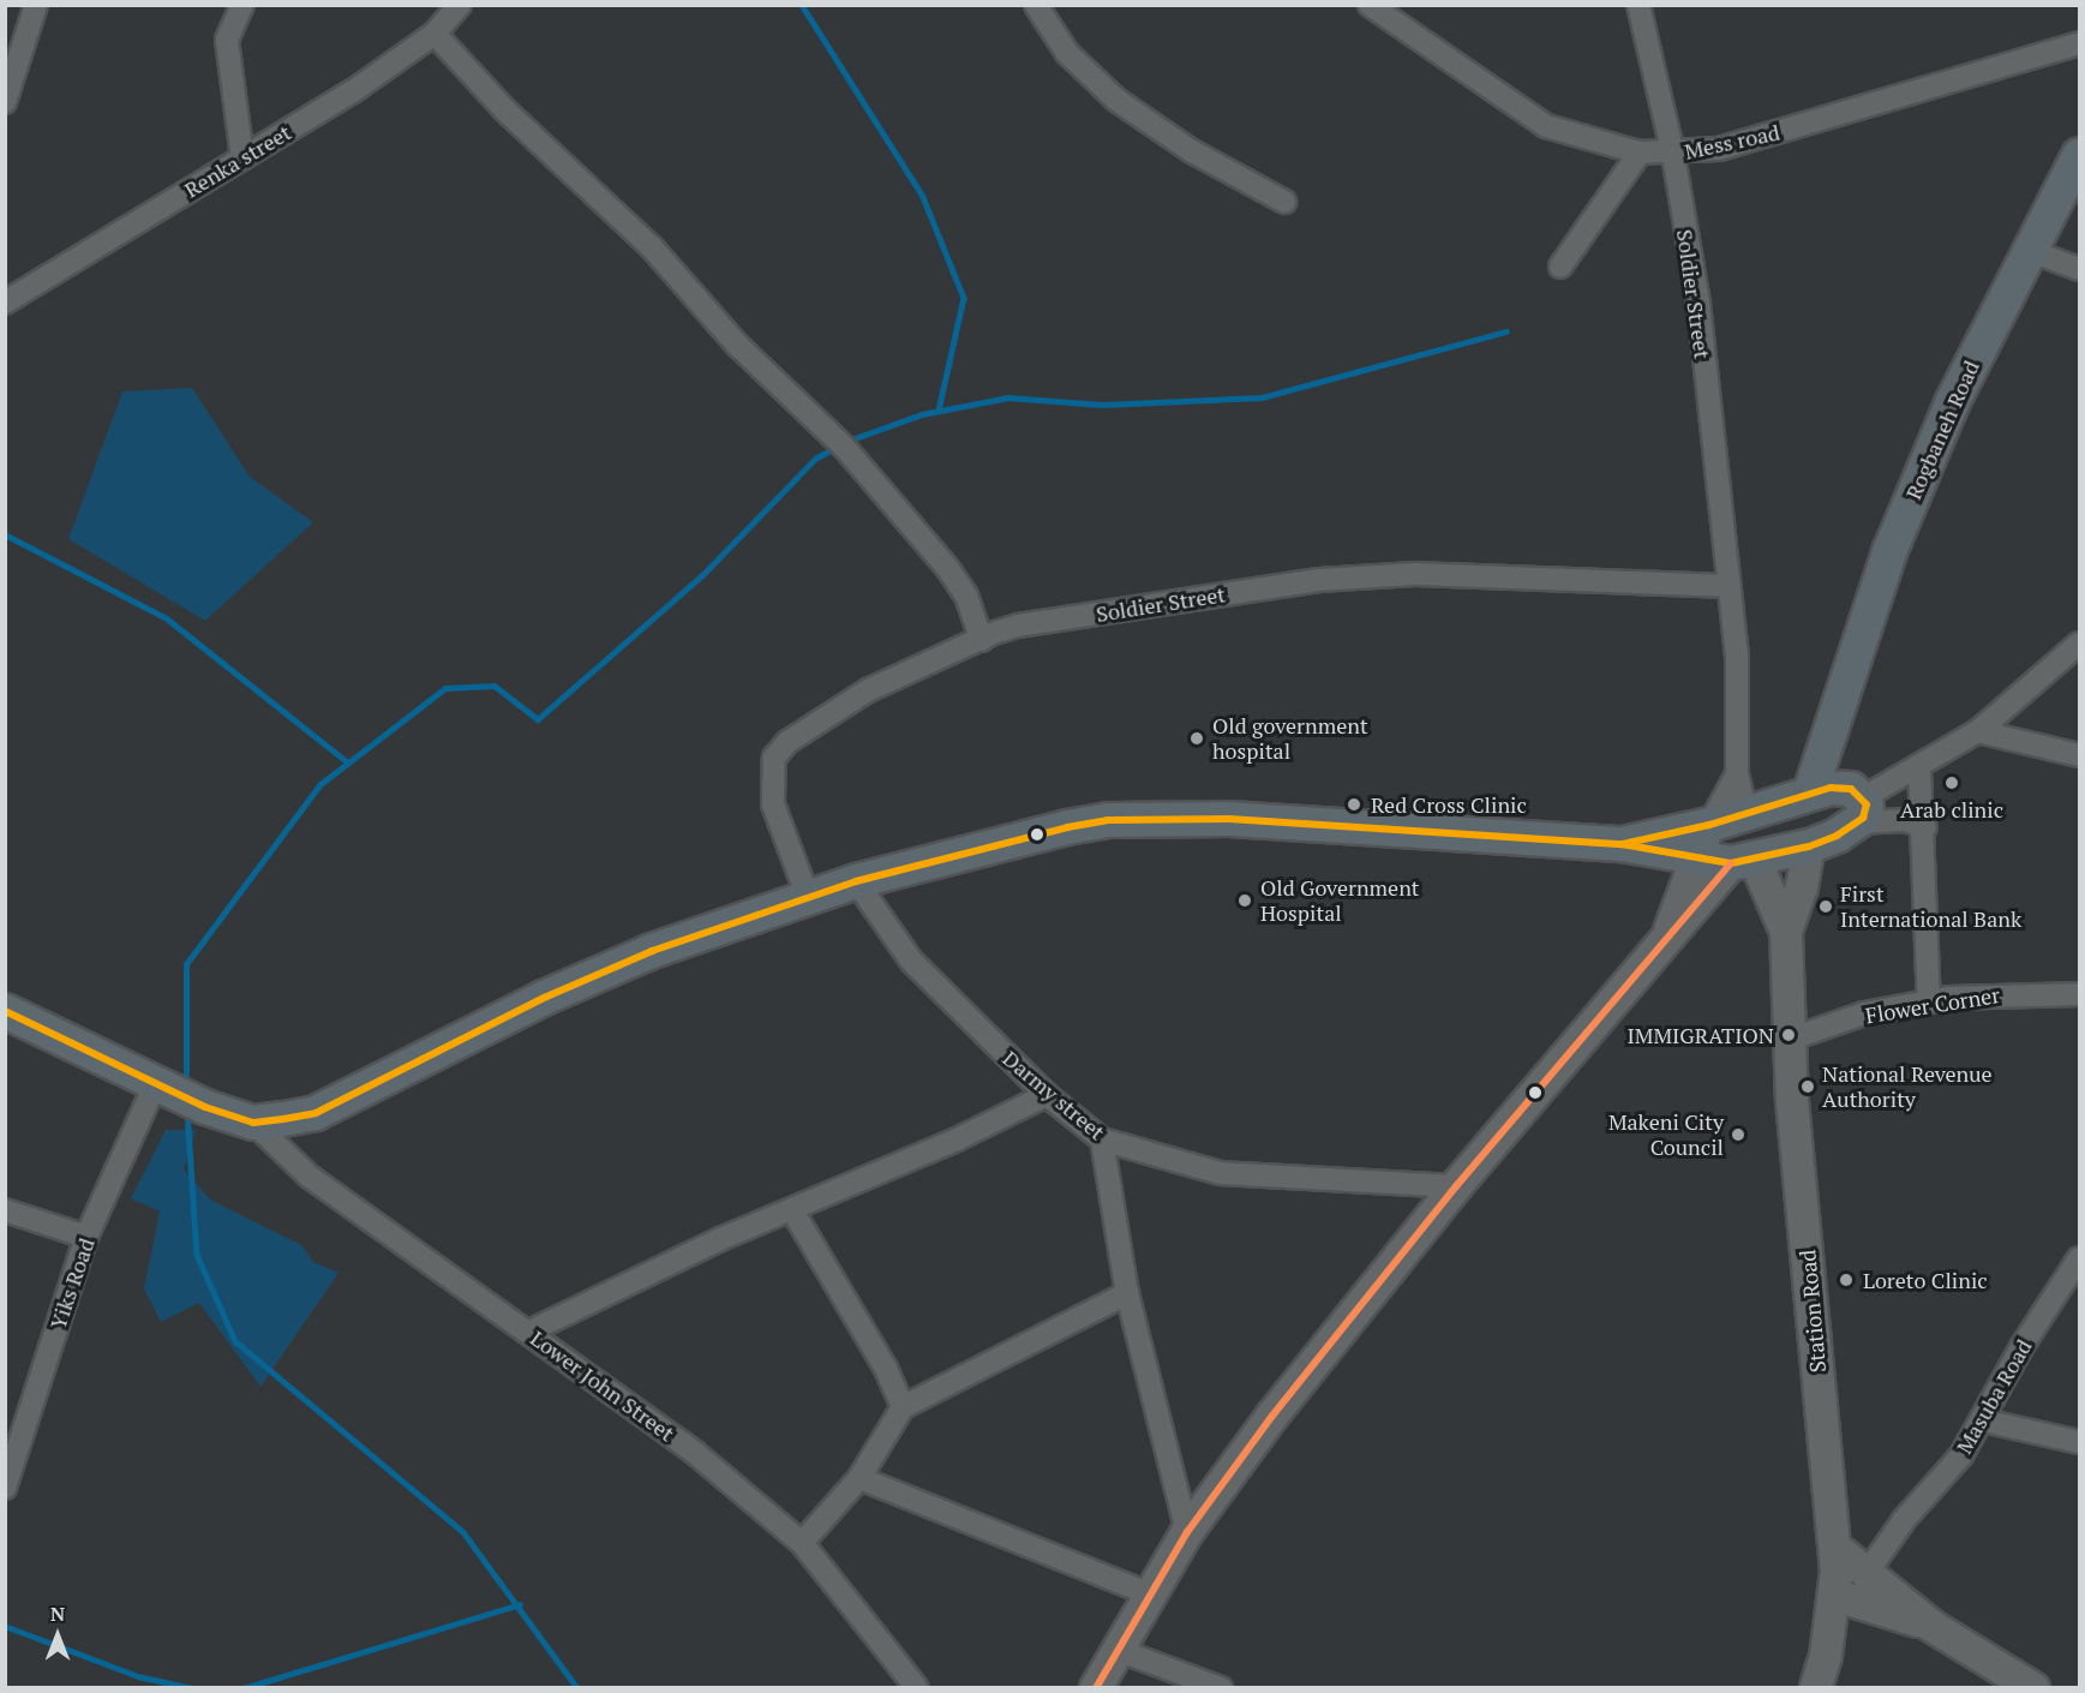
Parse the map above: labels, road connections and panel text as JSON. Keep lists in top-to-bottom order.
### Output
{
  "streets": {
    "main road": ["Rogbaneh Road"],
    "street": [
      "Mess road",
      "Renka street",
      "Soldier Street",
      "Flower Corner",
      "Darmy street",
      "Yiks Road",
      "Station Road",
      "Lower John Street",
      "Masuba Road"
    ]
  },
  "crossings": [
    ["Mess road", "Soldier Street"],
    ["Flower Corner", "Station Road"],
    ["Station Road", "Masuba Road"]
  ],
  "places": [
    "Old government hospital",
    "Arab clinic",
    "Red Cross Clinic",
    "Old Government Hospital",
    "First International Bank",
    "IMMIGRATION",
    "National Revenue Authority",
    "Makeni City Council",
    "Loreto Clinic"
  ],
  "north": "top"
}
